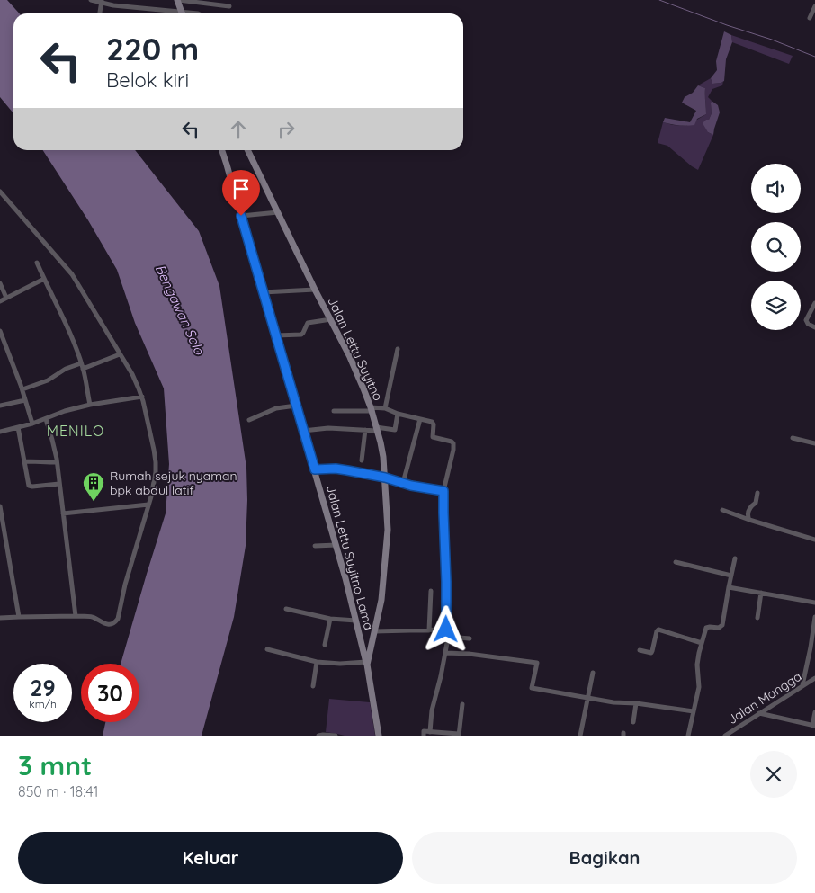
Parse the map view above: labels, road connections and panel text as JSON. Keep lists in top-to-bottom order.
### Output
{
  "streets": {
    "main road": ["Jalan Lettu Suyitno", "Jalan Lettu Suyitno Lama"],
    "street": ["Jalan Mangga"]
  },
  "crossings": [
    ["Jalan Lettu Suyitno", "Jalan Lettu Suyitno Lama"]
  ],
  "districts": ["MENILO"],
  "water": ["Bengawan Solo"],
  "places": {
    "building": ["Rumah sejuk nyaman bpk abdul latif"]
  },
  "page": {
    "turn": ["220 m", "Belok kiri"],
    "speed": "29 km/h",
    "limit": "30",
    "heading": ["3 mnt", "850 m · 18:41"],
    "buttons": ["Keluar", "Bagikan"]
  }
}
